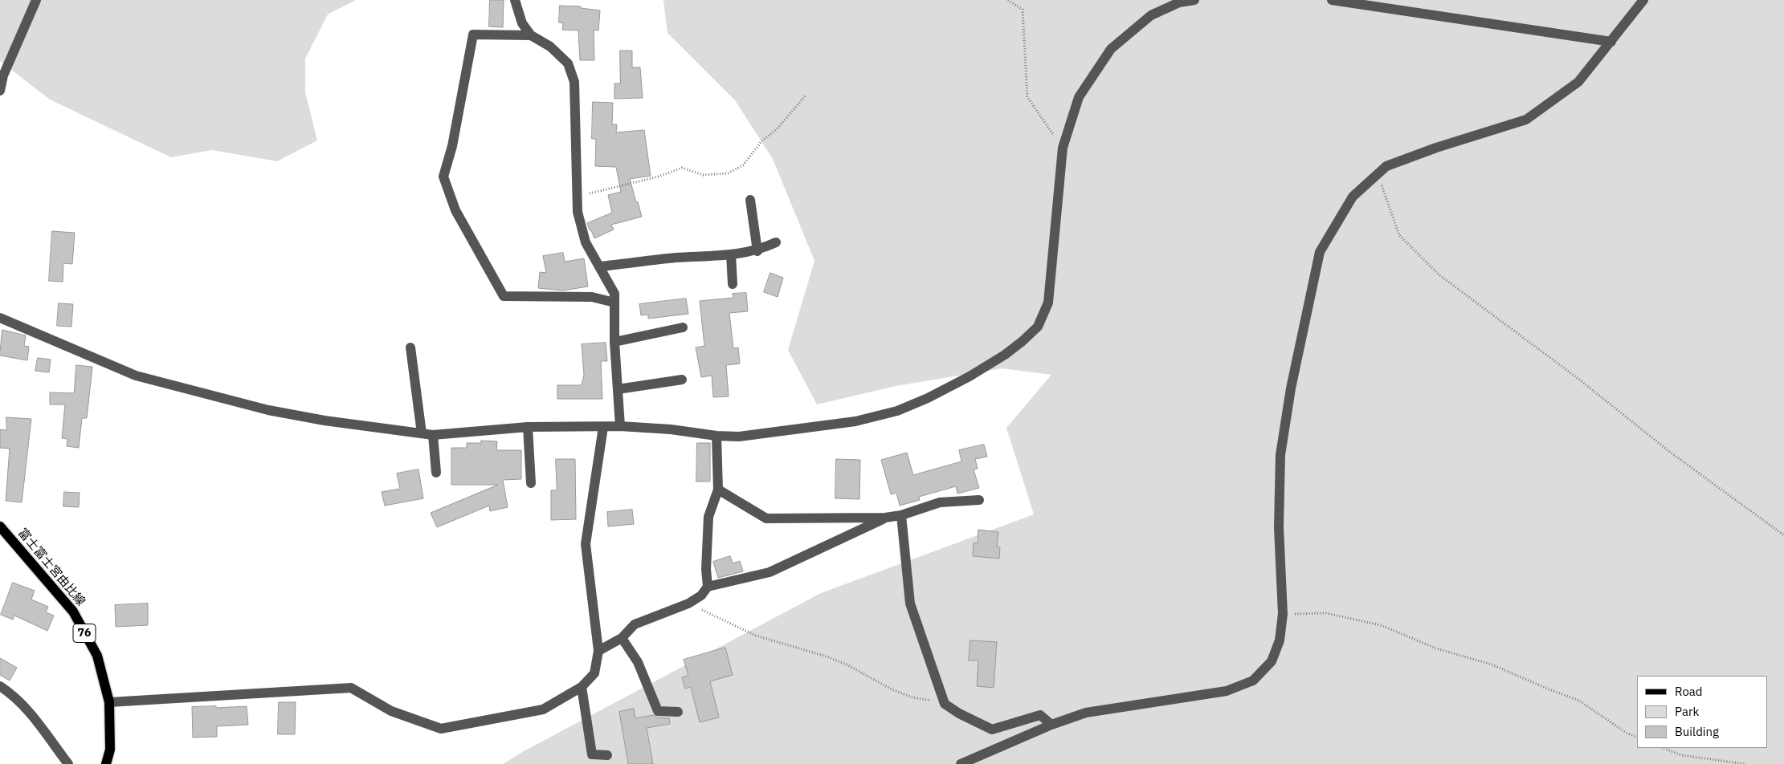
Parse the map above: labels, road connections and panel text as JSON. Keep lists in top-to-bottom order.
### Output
{
  "streets": {
    "main road": ["富士富士宮由比線", "76"]
  },
  "legend": ["Road", "Park", "Building"]
}
